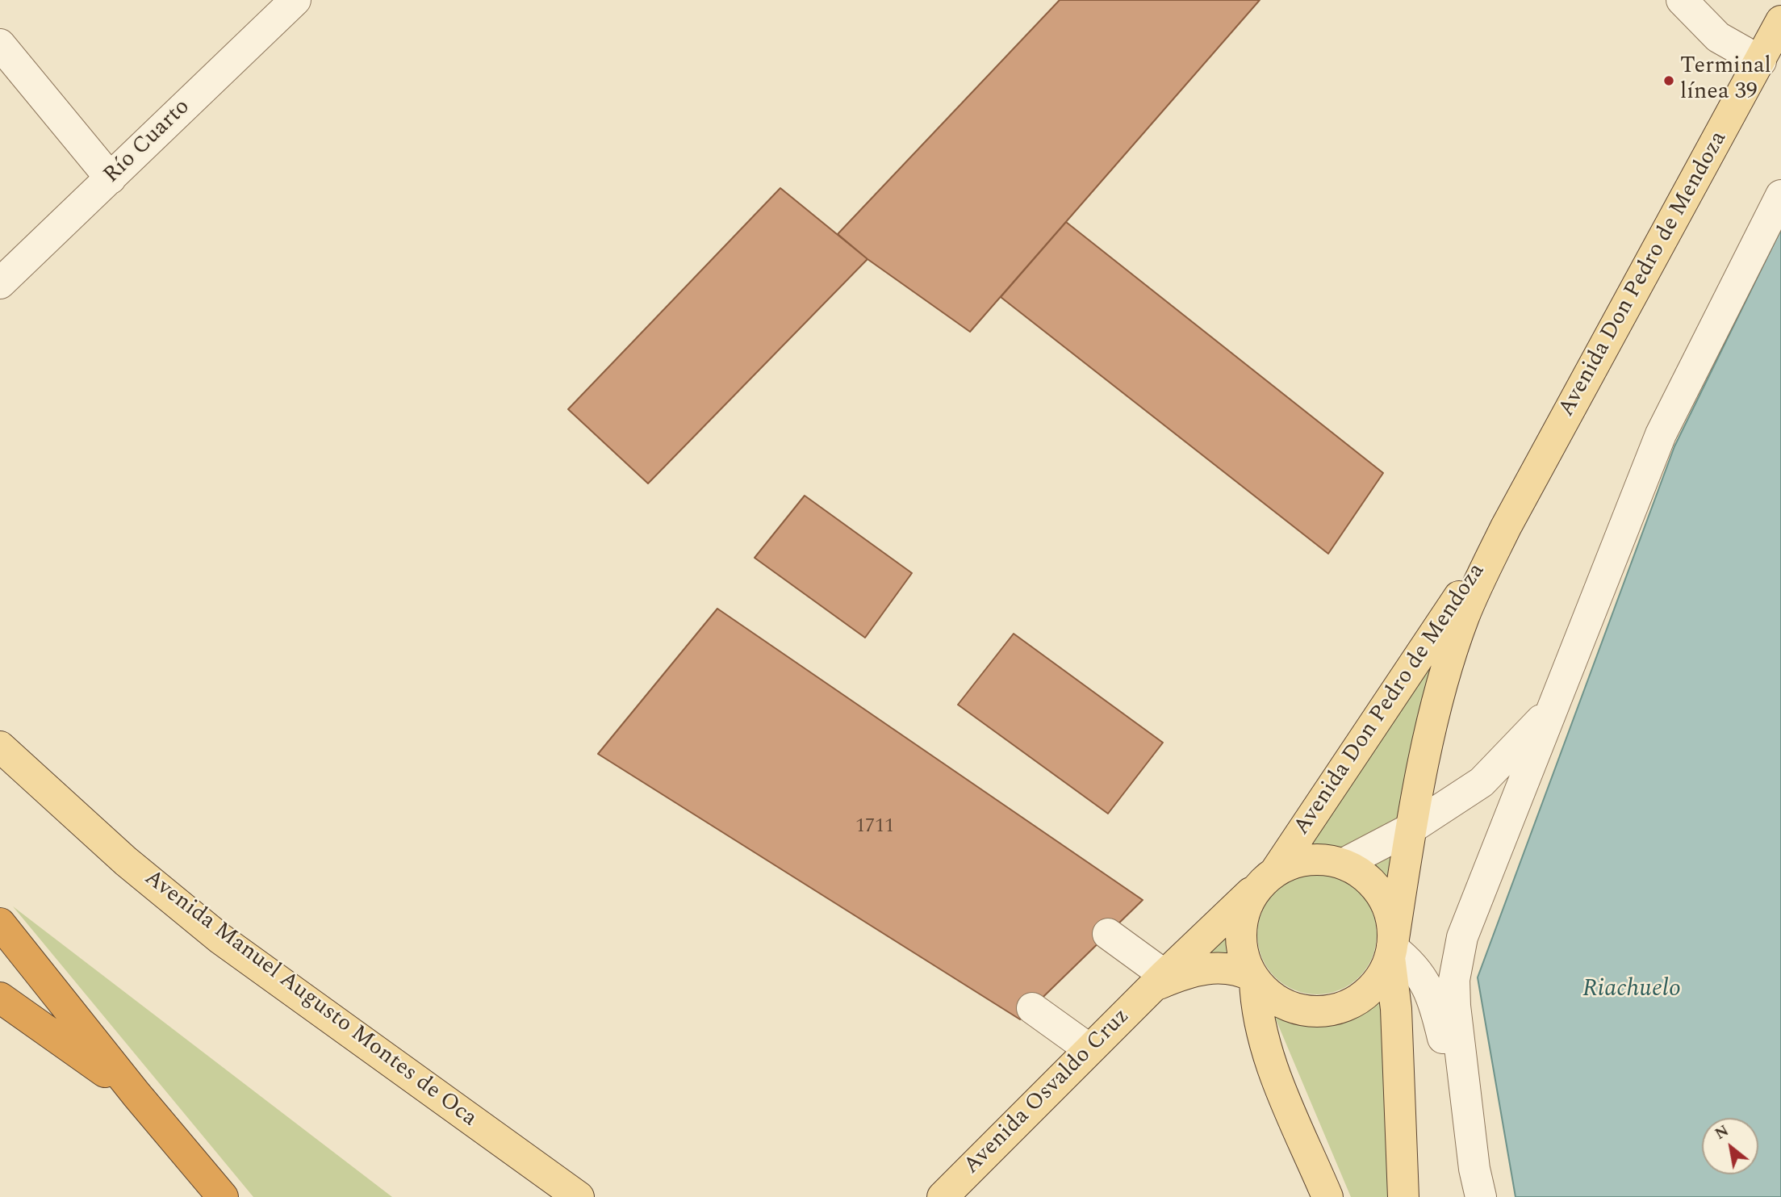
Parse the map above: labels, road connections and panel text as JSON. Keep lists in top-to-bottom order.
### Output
{
  "streets": {
    "main road": ["Avenida Don Pedro de Mendoza", "Avenida Manuel Augusto Montes de Oca", "Avenida Osvaldo Cruz"],
    "street": ["Río Cuarto"]
  },
  "crossings": [
    ["Avenida Don Pedro de Mendoza", "Avenida Osvaldo Cruz"]
  ],
  "water": ["Riachuelo"],
  "places": ["Terminal línea 39"],
  "house_numbers": ["1711"],
  "north": "top left"
}
